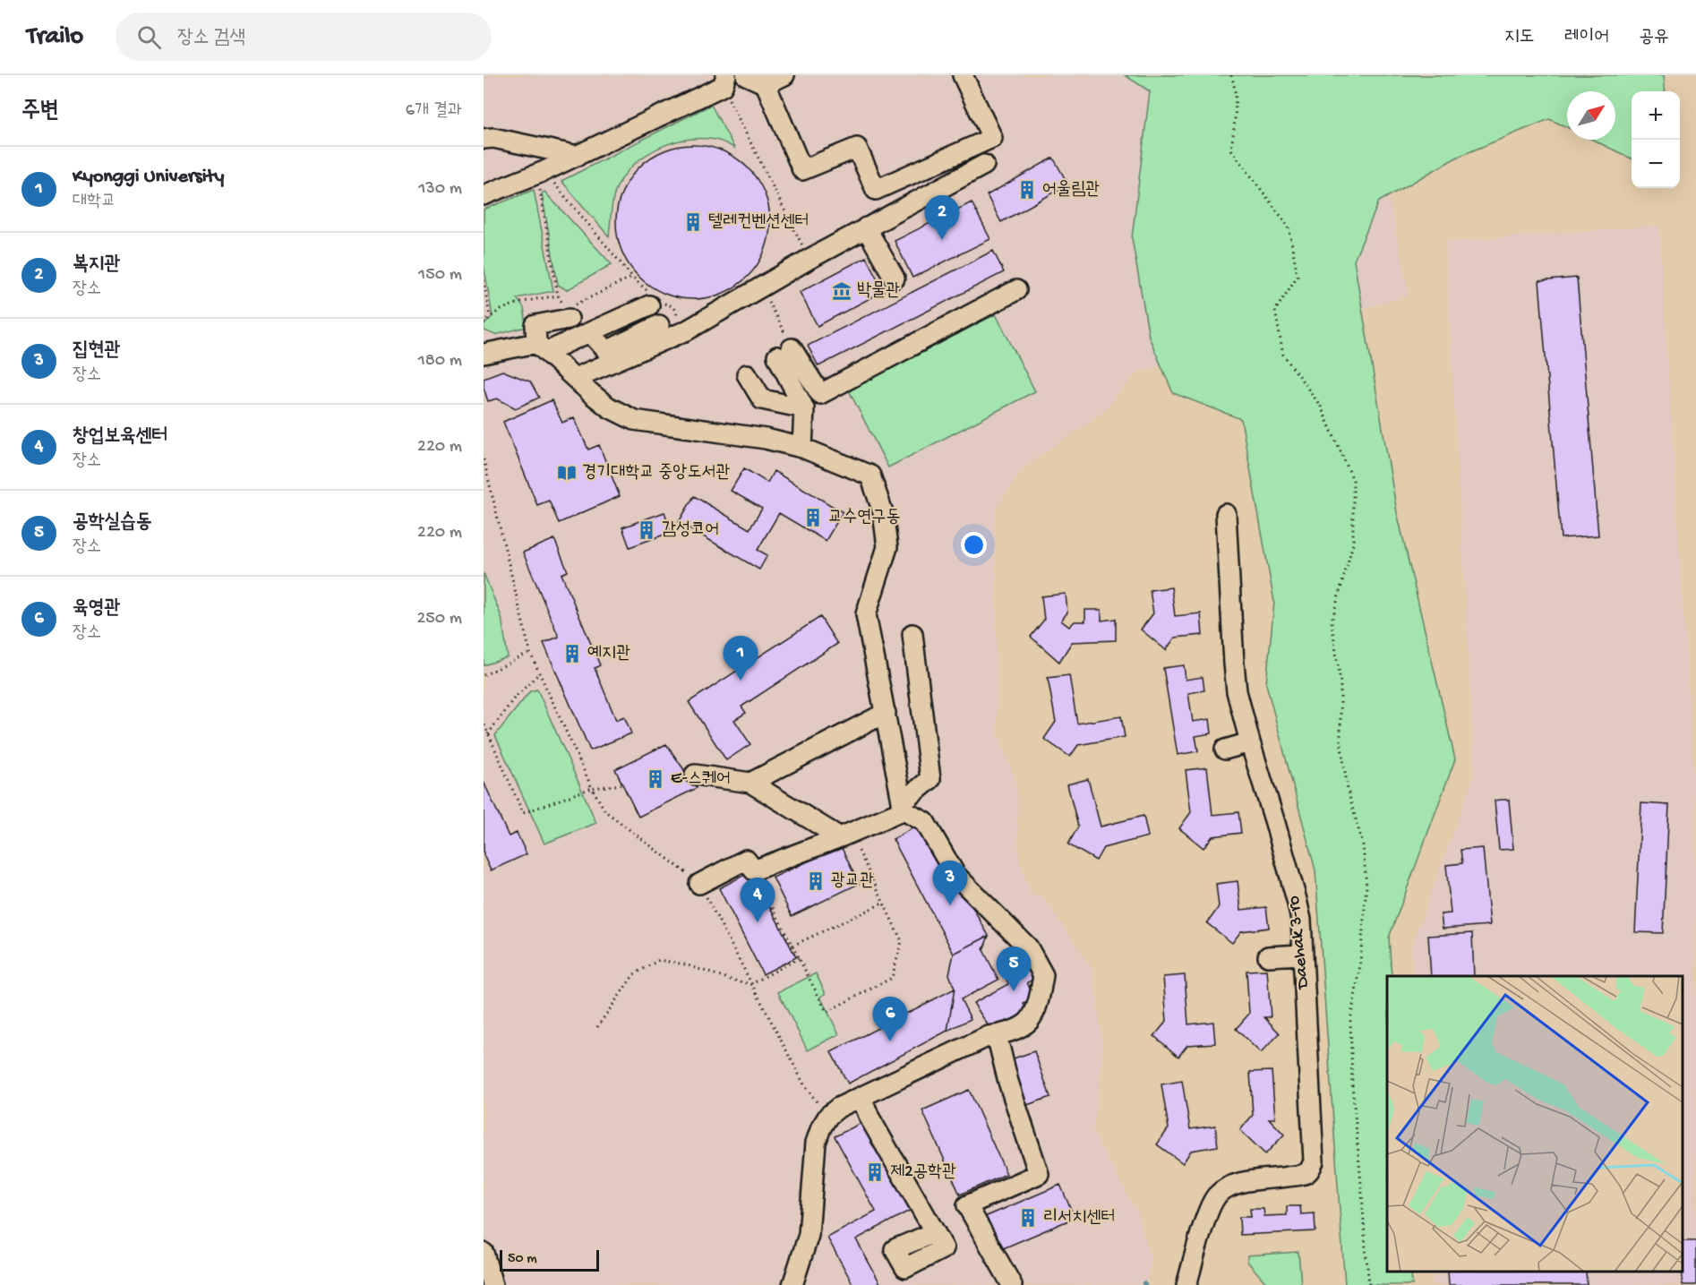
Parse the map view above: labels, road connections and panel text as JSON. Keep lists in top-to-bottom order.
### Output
{
  "streets": {
    "street": ["Daehak 3-ro"]
  },
  "places": {
    "building": [
      "어울림관",
      "텔레컨벤션센터",
      "교수연구동",
      "감성코어",
      "예지관",
      "E-스퀘어",
      "광교관",
      "제2공학관",
      "리서치센터"
    ],
    "museum": ["박물관"],
    "library": ["경기대학교 중앙도서관"]
  },
  "scale_bar": "50 m",
  "north": "top right",
  "page": {
    "header": "Trailo",
    "search": "장소 검색",
    "nav": ["지도", "레이어", "공유"],
    "heading": ["주변", "6개 결과"],
    "map_buttons": ["+", "−"],
    "list": [
      {
        "mark": "1",
        "name": "Kyonggi University",
        "note": "대학교",
        "value": "130 m"
      },
      {
        "mark": "2",
        "name": "복지관",
        "note": "장소",
        "value": "150 m"
      },
      {
        "mark": "3",
        "name": "집현관",
        "note": "장소",
        "value": "180 m"
      },
      {
        "mark": "4",
        "name": "창업보육센터",
        "note": "장소",
        "value": "220 m"
      },
      {
        "mark": "5",
        "name": "공학실습동",
        "note": "장소",
        "value": "220 m"
      },
      {
        "mark": "6",
        "name": "육영관",
        "note": "장소",
        "value": "250 m"
      }
    ],
    "pins": [
      "2",
      "1",
      "3",
      "4",
      "5",
      "6"
    ],
    "scale": "50 m"
  }
}
